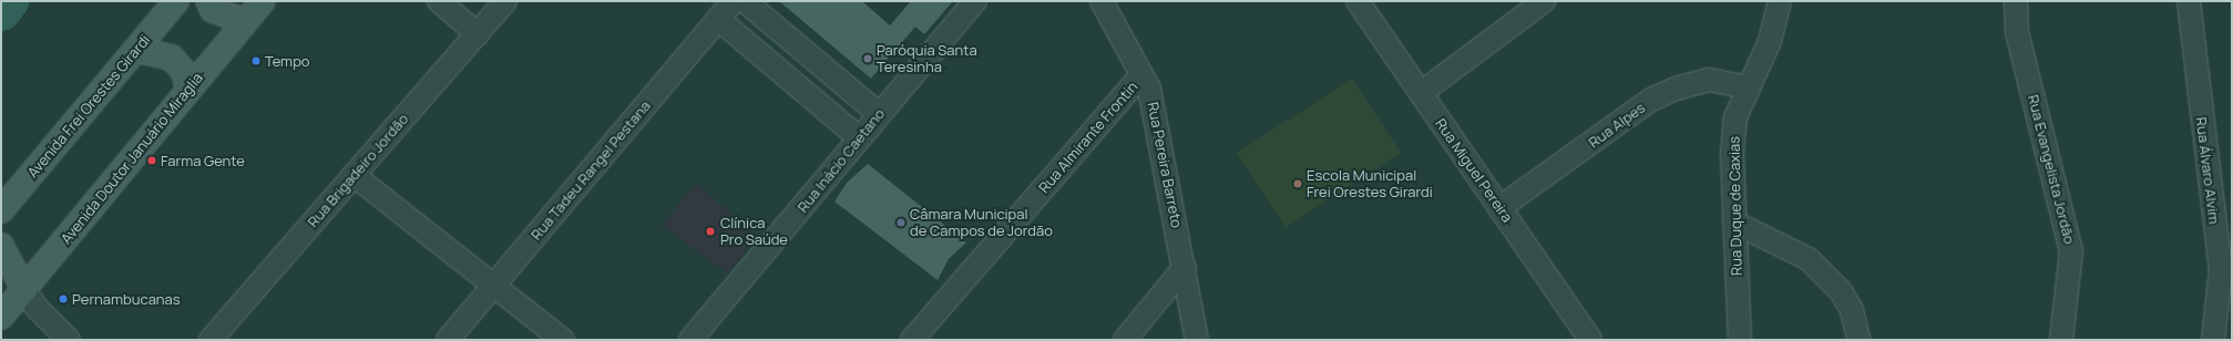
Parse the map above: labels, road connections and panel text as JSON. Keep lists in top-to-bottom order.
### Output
{
  "streets": {
    "main road": ["Avenida Frei Orestes Girardi", "Avenida Doutor Januário Miraglia"],
    "street": [
      "Rua Alpes",
      "Rua Almirante Frontin",
      "Rua Inácio Caetano",
      "Rua Pereira Barreto",
      "Rua Evangelista Jordão",
      "Rua Brigadeiro Jordão",
      "Rua Tadeu Rangel Pestana",
      "Rua Miguel Pereira",
      "Rua Álvaro Alvim",
      "Rua Duque de Caxias"
    ]
  },
  "crossings": [
    ["Rua Alpes", "Rua Miguel Pereira"],
    ["Rua Alpes", "Rua Duque de Caxias"],
    ["Rua Almirante Frontin", "Rua Pereira Barreto"]
  ],
  "places": [
    "Paróquia Santa Teresinha",
    "Tempo",
    "Farma Gente",
    "Escola Municipal Frei Orestes Girardi",
    "Câmara Municipal de Campos de Jordão",
    "Clínica Pro Saúde",
    "Pernambucanas"
  ]
}
